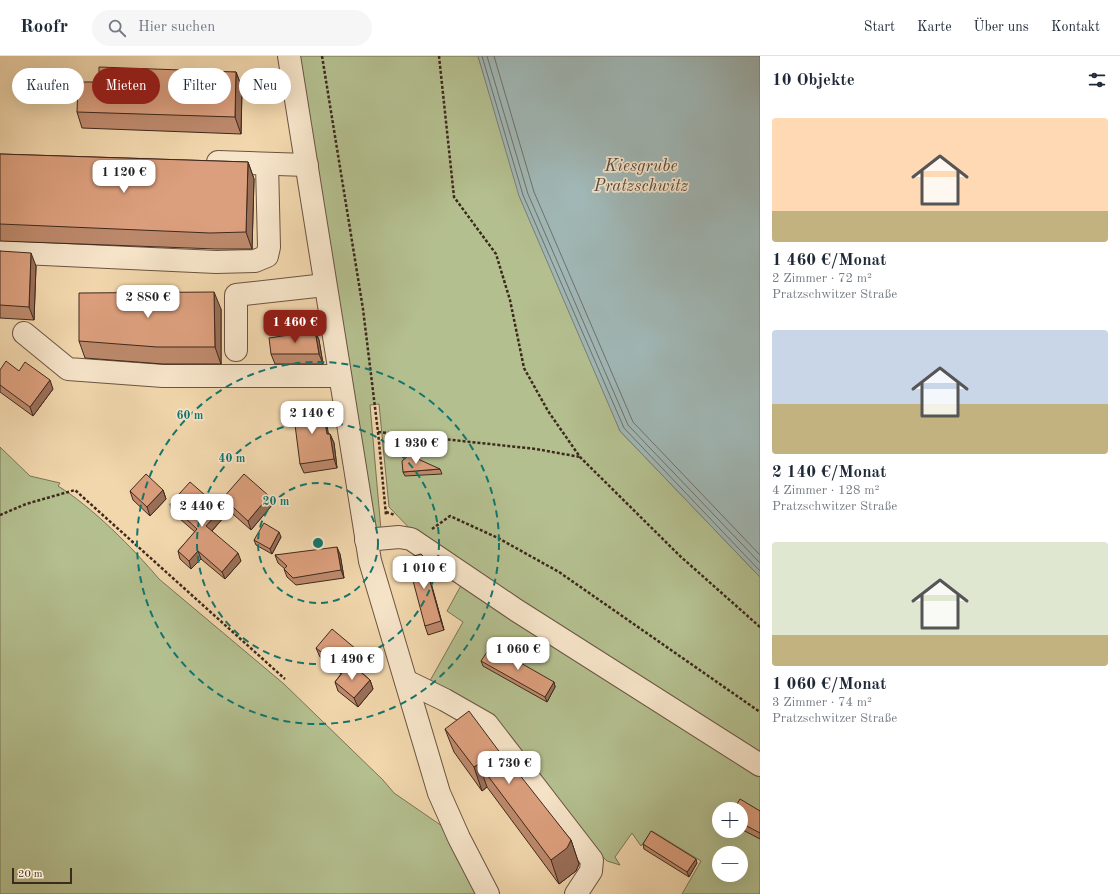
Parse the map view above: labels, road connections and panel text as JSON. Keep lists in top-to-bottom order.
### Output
{
  "water": ["Kiesgrube Pratzschwitz"],
  "scale_bar": "20 m",
  "page": {
    "header": "Roofr",
    "search": "Hier suchen",
    "nav": [
      "Start",
      "Karte",
      "Über uns",
      "Kontakt"
    ],
    "heading": "10 Objekte",
    "chip": [
      "Kaufen",
      "Mieten",
      "Filter",
      "Neu"
    ],
    "list": [
      {
        "name": "1 460 €/Monat",
        "note": "2 Zimmer · 72 m² · Pratzschwitzer Straße"
      },
      {
        "name": "2 140 €/Monat",
        "note": "4 Zimmer · 128 m² · Pratzschwitzer Straße"
      },
      {
        "name": "1 060 €/Monat",
        "note": "3 Zimmer · 74 m² · Pratzschwitzer Straße"
      }
    ],
    "price": [
      "1 120 €",
      "2 880 €",
      "1 460 €",
      "2 140 €",
      "1 930 €",
      "2 440 €",
      "1 010 €",
      "1 060 €",
      "1 490 €",
      "1 730 €"
    ],
    "map_buttons": ["+", "−"],
    "scale": "20 m"
  },
  "rings": ["60 m", "40 m", "20 m"]
}
